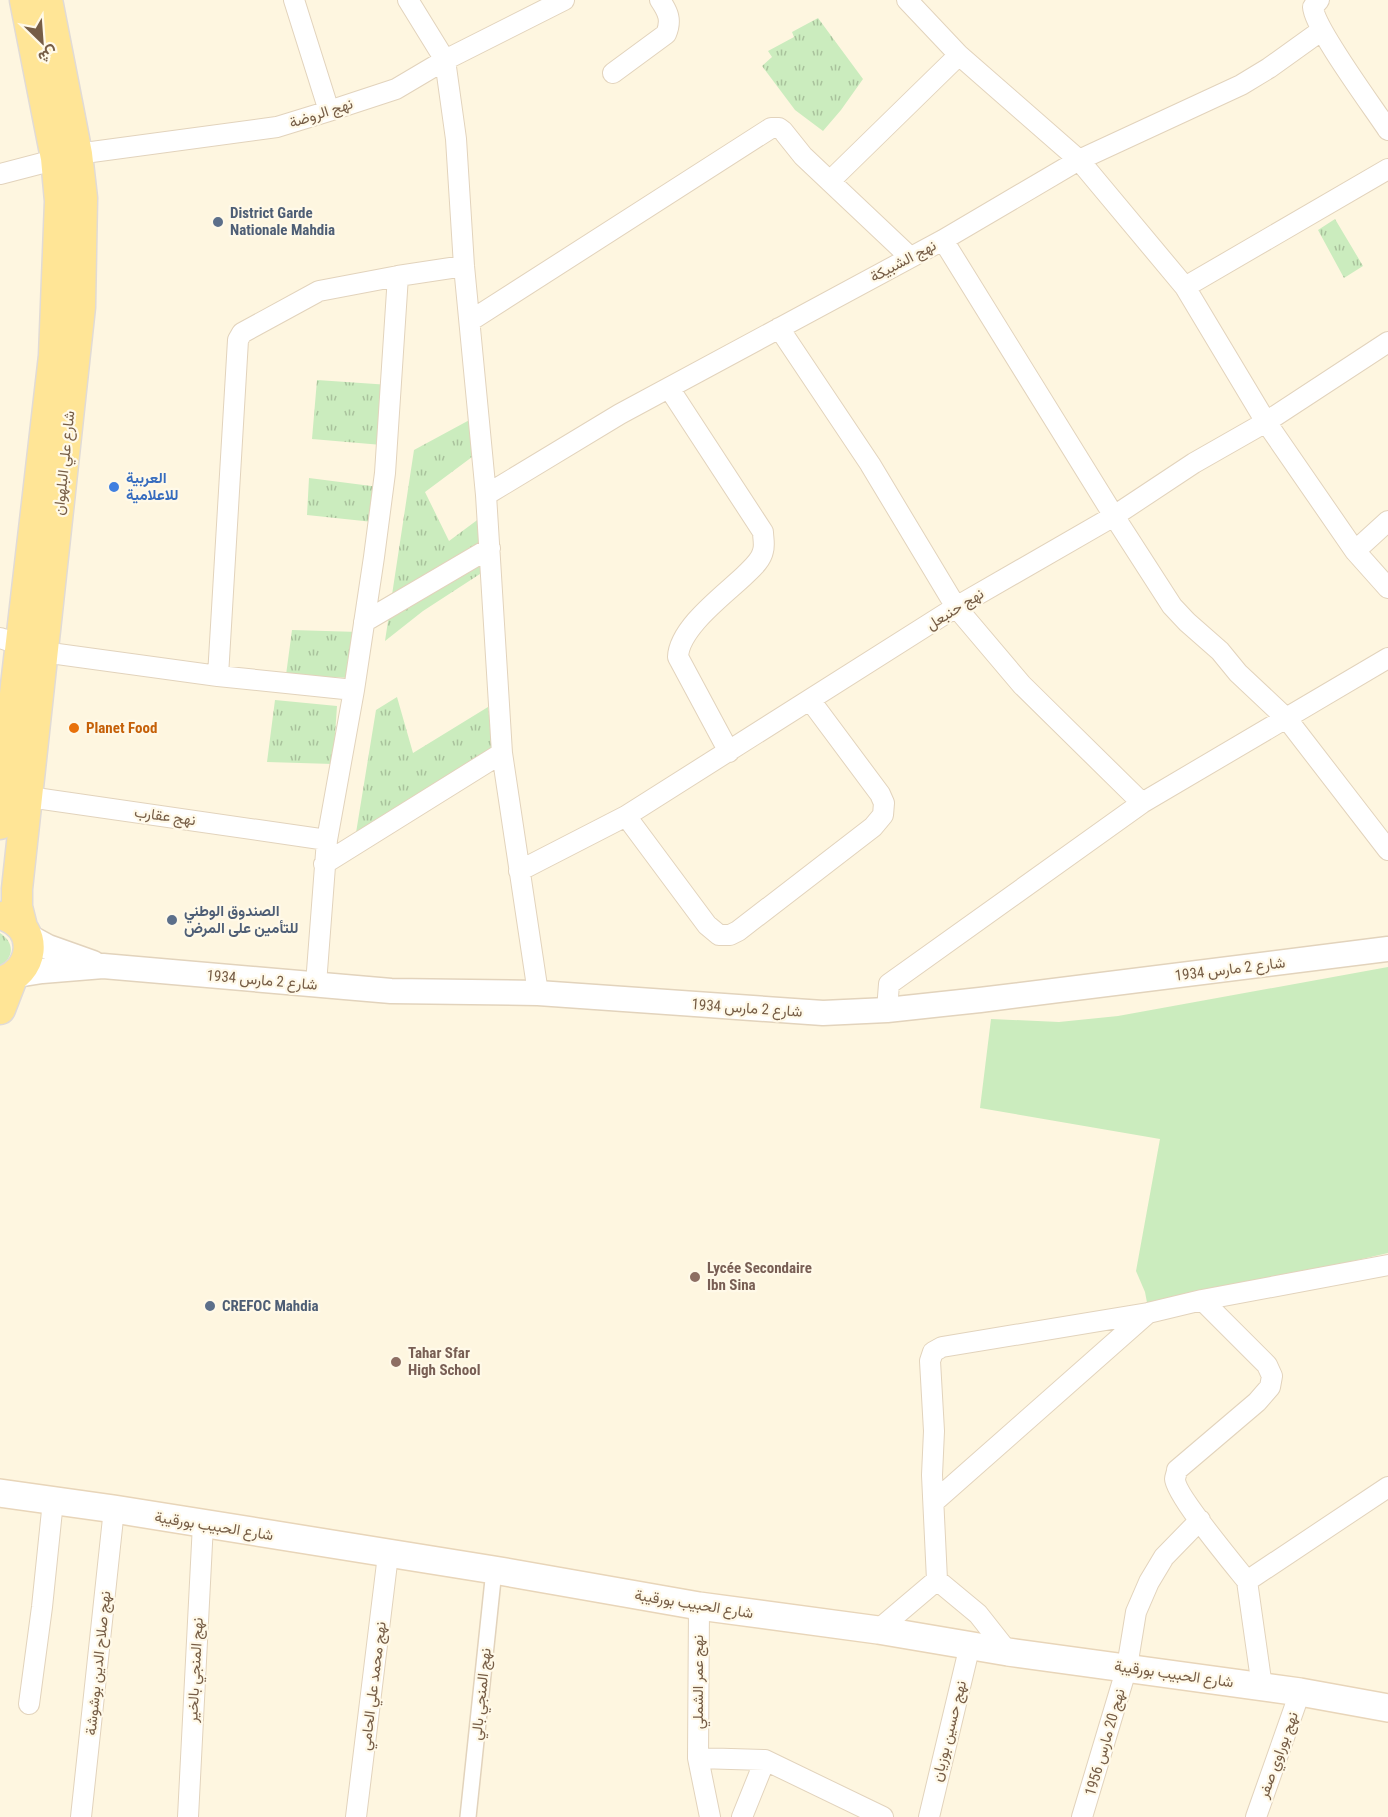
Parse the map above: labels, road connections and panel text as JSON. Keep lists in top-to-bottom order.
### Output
{
  "streets": {
    "main road": ["شارع علي البلهوان", "شارع الحبيب بورقيبة"],
    "street": [
      "نهج الروضة",
      "نهج الشبيكة",
      "نهج حنبعل",
      "نهج عقارب",
      "شارع 2 مارس 1934",
      "نهج صلاح الدين بوشوشة",
      "نهج المنجي بالخير",
      "نهج عمر الشملي",
      "نهج محمد علي الحامي",
      "نهج المنجي بالي",
      "نهج حسين بوزيان",
      "نهج 20 مارس 1956",
      "نهج بوراوي صفر"
    ]
  },
  "crossings": [
    ["نهج الروضة", "شارع علي البلهوان"],
    ["شارع علي البلهوان", "نهج عقارب"],
    ["شارع علي البلهوان", "شارع 2 مارس 1934"],
    ["شارع الحبيب بورقيبة", "نهج صلاح الدين بوشوشة"],
    ["شارع الحبيب بورقيبة", "نهج المنجي بالخير"],
    ["شارع الحبيب بورقيبة", "نهج عمر الشملي"],
    ["شارع الحبيب بورقيبة", "نهج محمد علي الحامي"],
    ["شارع الحبيب بورقيبة", "نهج المنجي بالي"],
    ["شارع الحبيب بورقيبة", "نهج حسين بوزيان"],
    ["شارع الحبيب بورقيبة", "نهج 20 مارس 1956"],
    ["شارع الحبيب بورقيبة", "نهج بوراوي صفر"]
  ],
  "places": [
    "District Garde Nationale Mahdia",
    "العربية للاعلامية",
    "Planet Food",
    "الصندوق الوطني للتأمين على المرض",
    "Lycée Secondaire Ibn Sina",
    "CREFOC Mahdia",
    "Tahar Sfar High School"
  ],
  "north": "bottom right"
}
